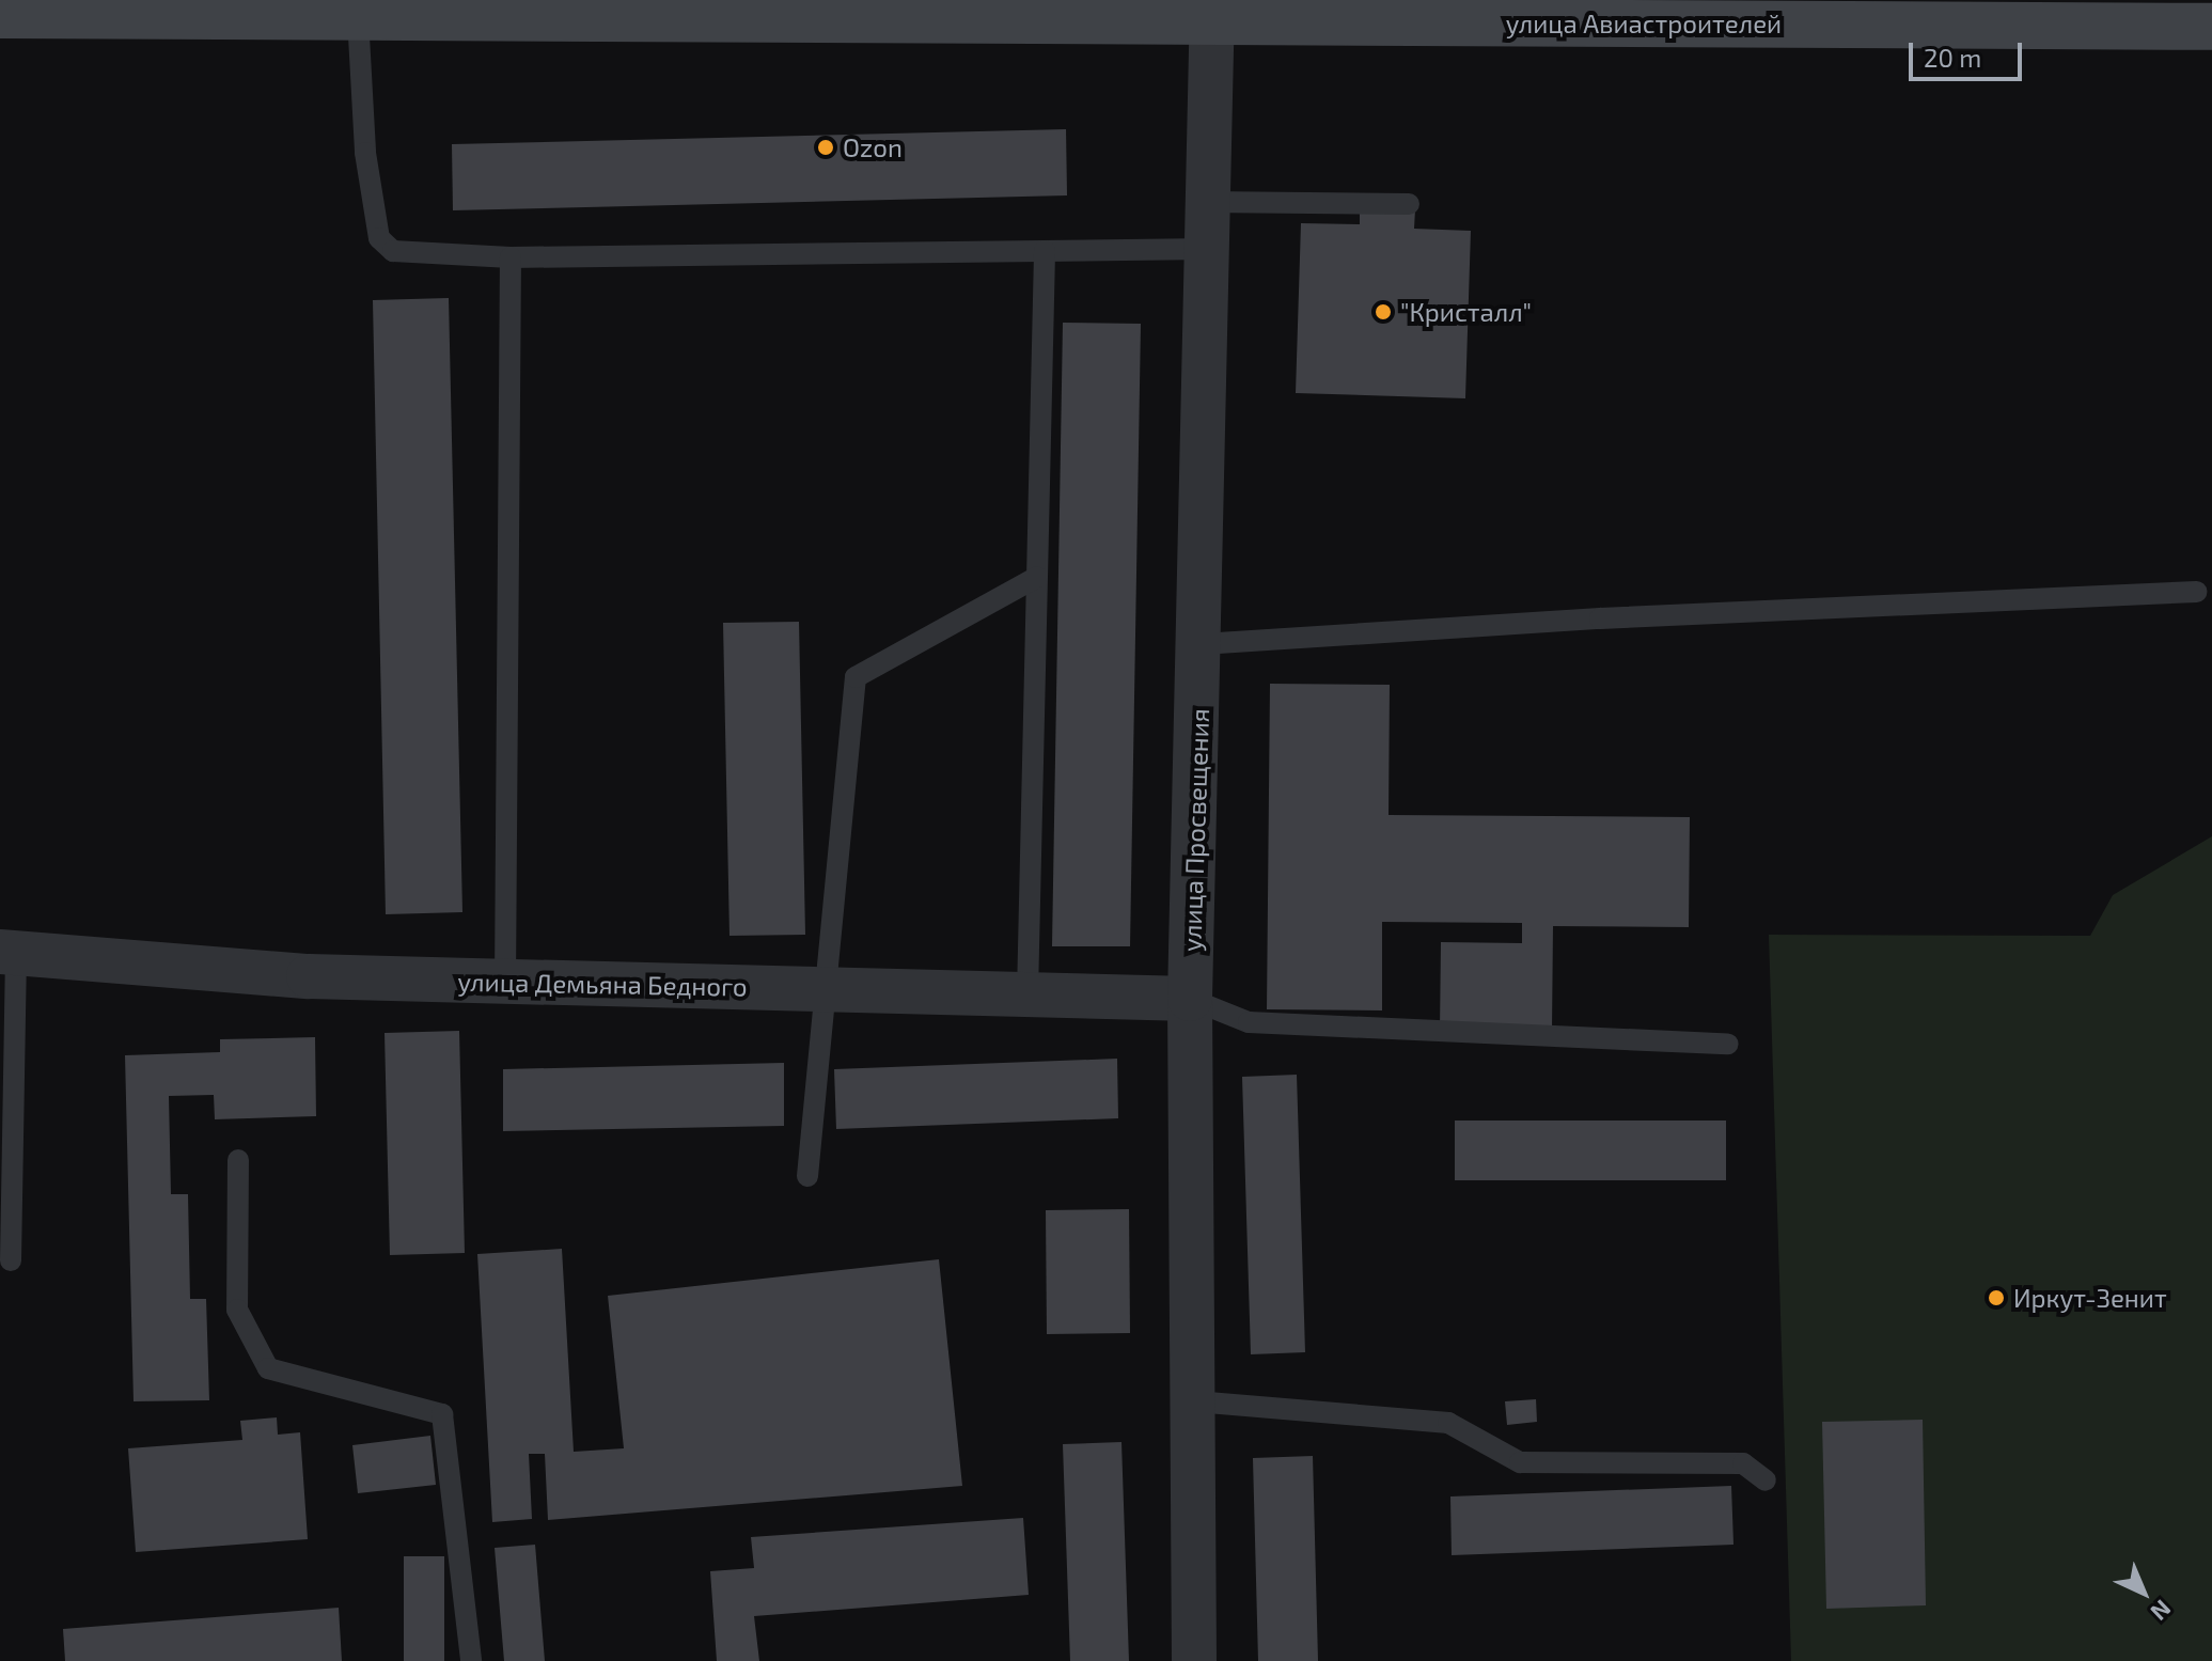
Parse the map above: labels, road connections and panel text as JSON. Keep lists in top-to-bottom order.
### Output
{
  "streets": {
    "street": ["улица Авиастроителей", "улица Просвещения", "улица Демьяна Бедного"]
  },
  "crossings": [
    ["улица Авиастроителей", "улица Просвещения"],
    ["улица Просвещения", "улица Демьяна Бедного"]
  ],
  "places": ["Ozon", "\"Кристалл\"", "Иркут-Зенит"],
  "scale_bar": "20 m",
  "north": "bottom right"
}
